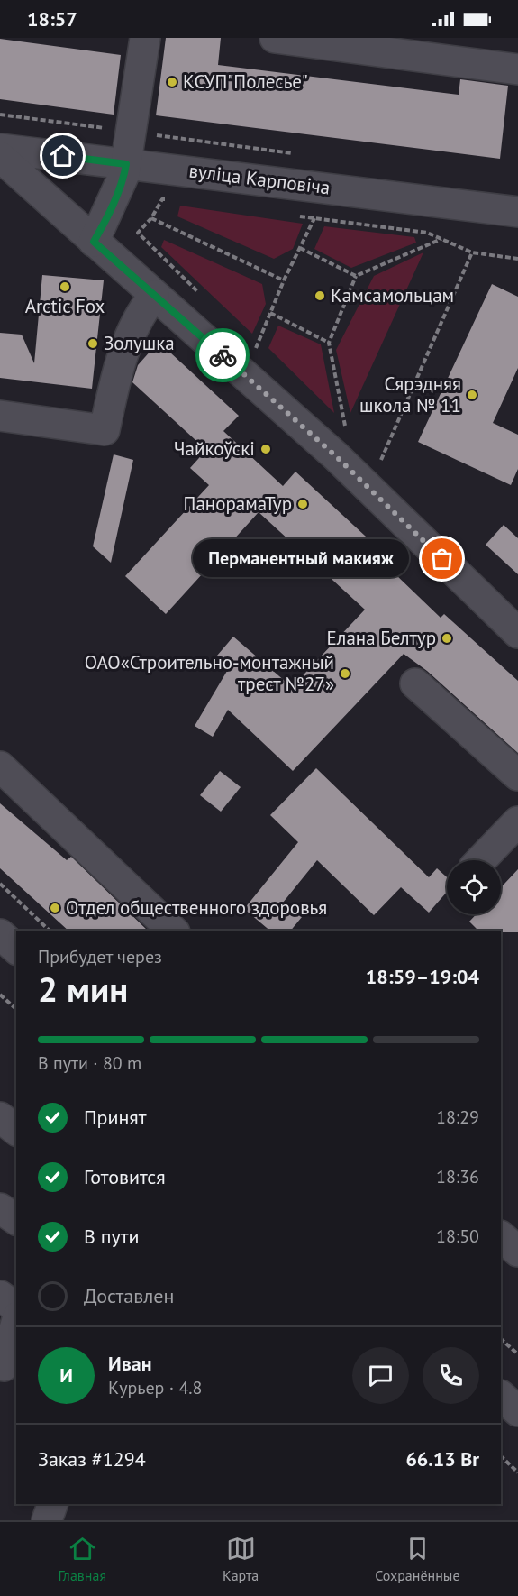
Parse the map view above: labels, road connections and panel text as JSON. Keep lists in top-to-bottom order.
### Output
{
  "streets": {
    "street": ["вуліца Карповіча"]
  },
  "places": [
    "КСУП\"Полесье\"",
    "Arctic Fox",
    "Камсамольцам",
    "Золушка",
    "Сярэдняя школа № 11",
    "Чайкоўскі",
    "ПанорамаТур",
    "Перманентный макияж",
    "Елана Белтур",
    "ОАО«Строительно-монтажный трест №27»",
    "Отдел общественного здоровья"
  ],
  "page": {
    "status": "18:57",
    "bubble": "Перманентный макияж",
    "heading": ["2 мин", "Прибудет через", "18:59–19:04"],
    "panel": [
      "Иван",
      "Курьер · 4.8",
      "Заказ #1294",
      "66.13 Br"
    ],
    "bar": "В пути · 80 m",
    "list": [
      ["Принят", "18:29"],
      ["Готовится", "18:36"],
      ["В пути", "18:50"],
      "Доставлен"
    ],
    "round": "И",
    "tabs": ["Главная", "Карта", "Сохранённые"]
  }
}
